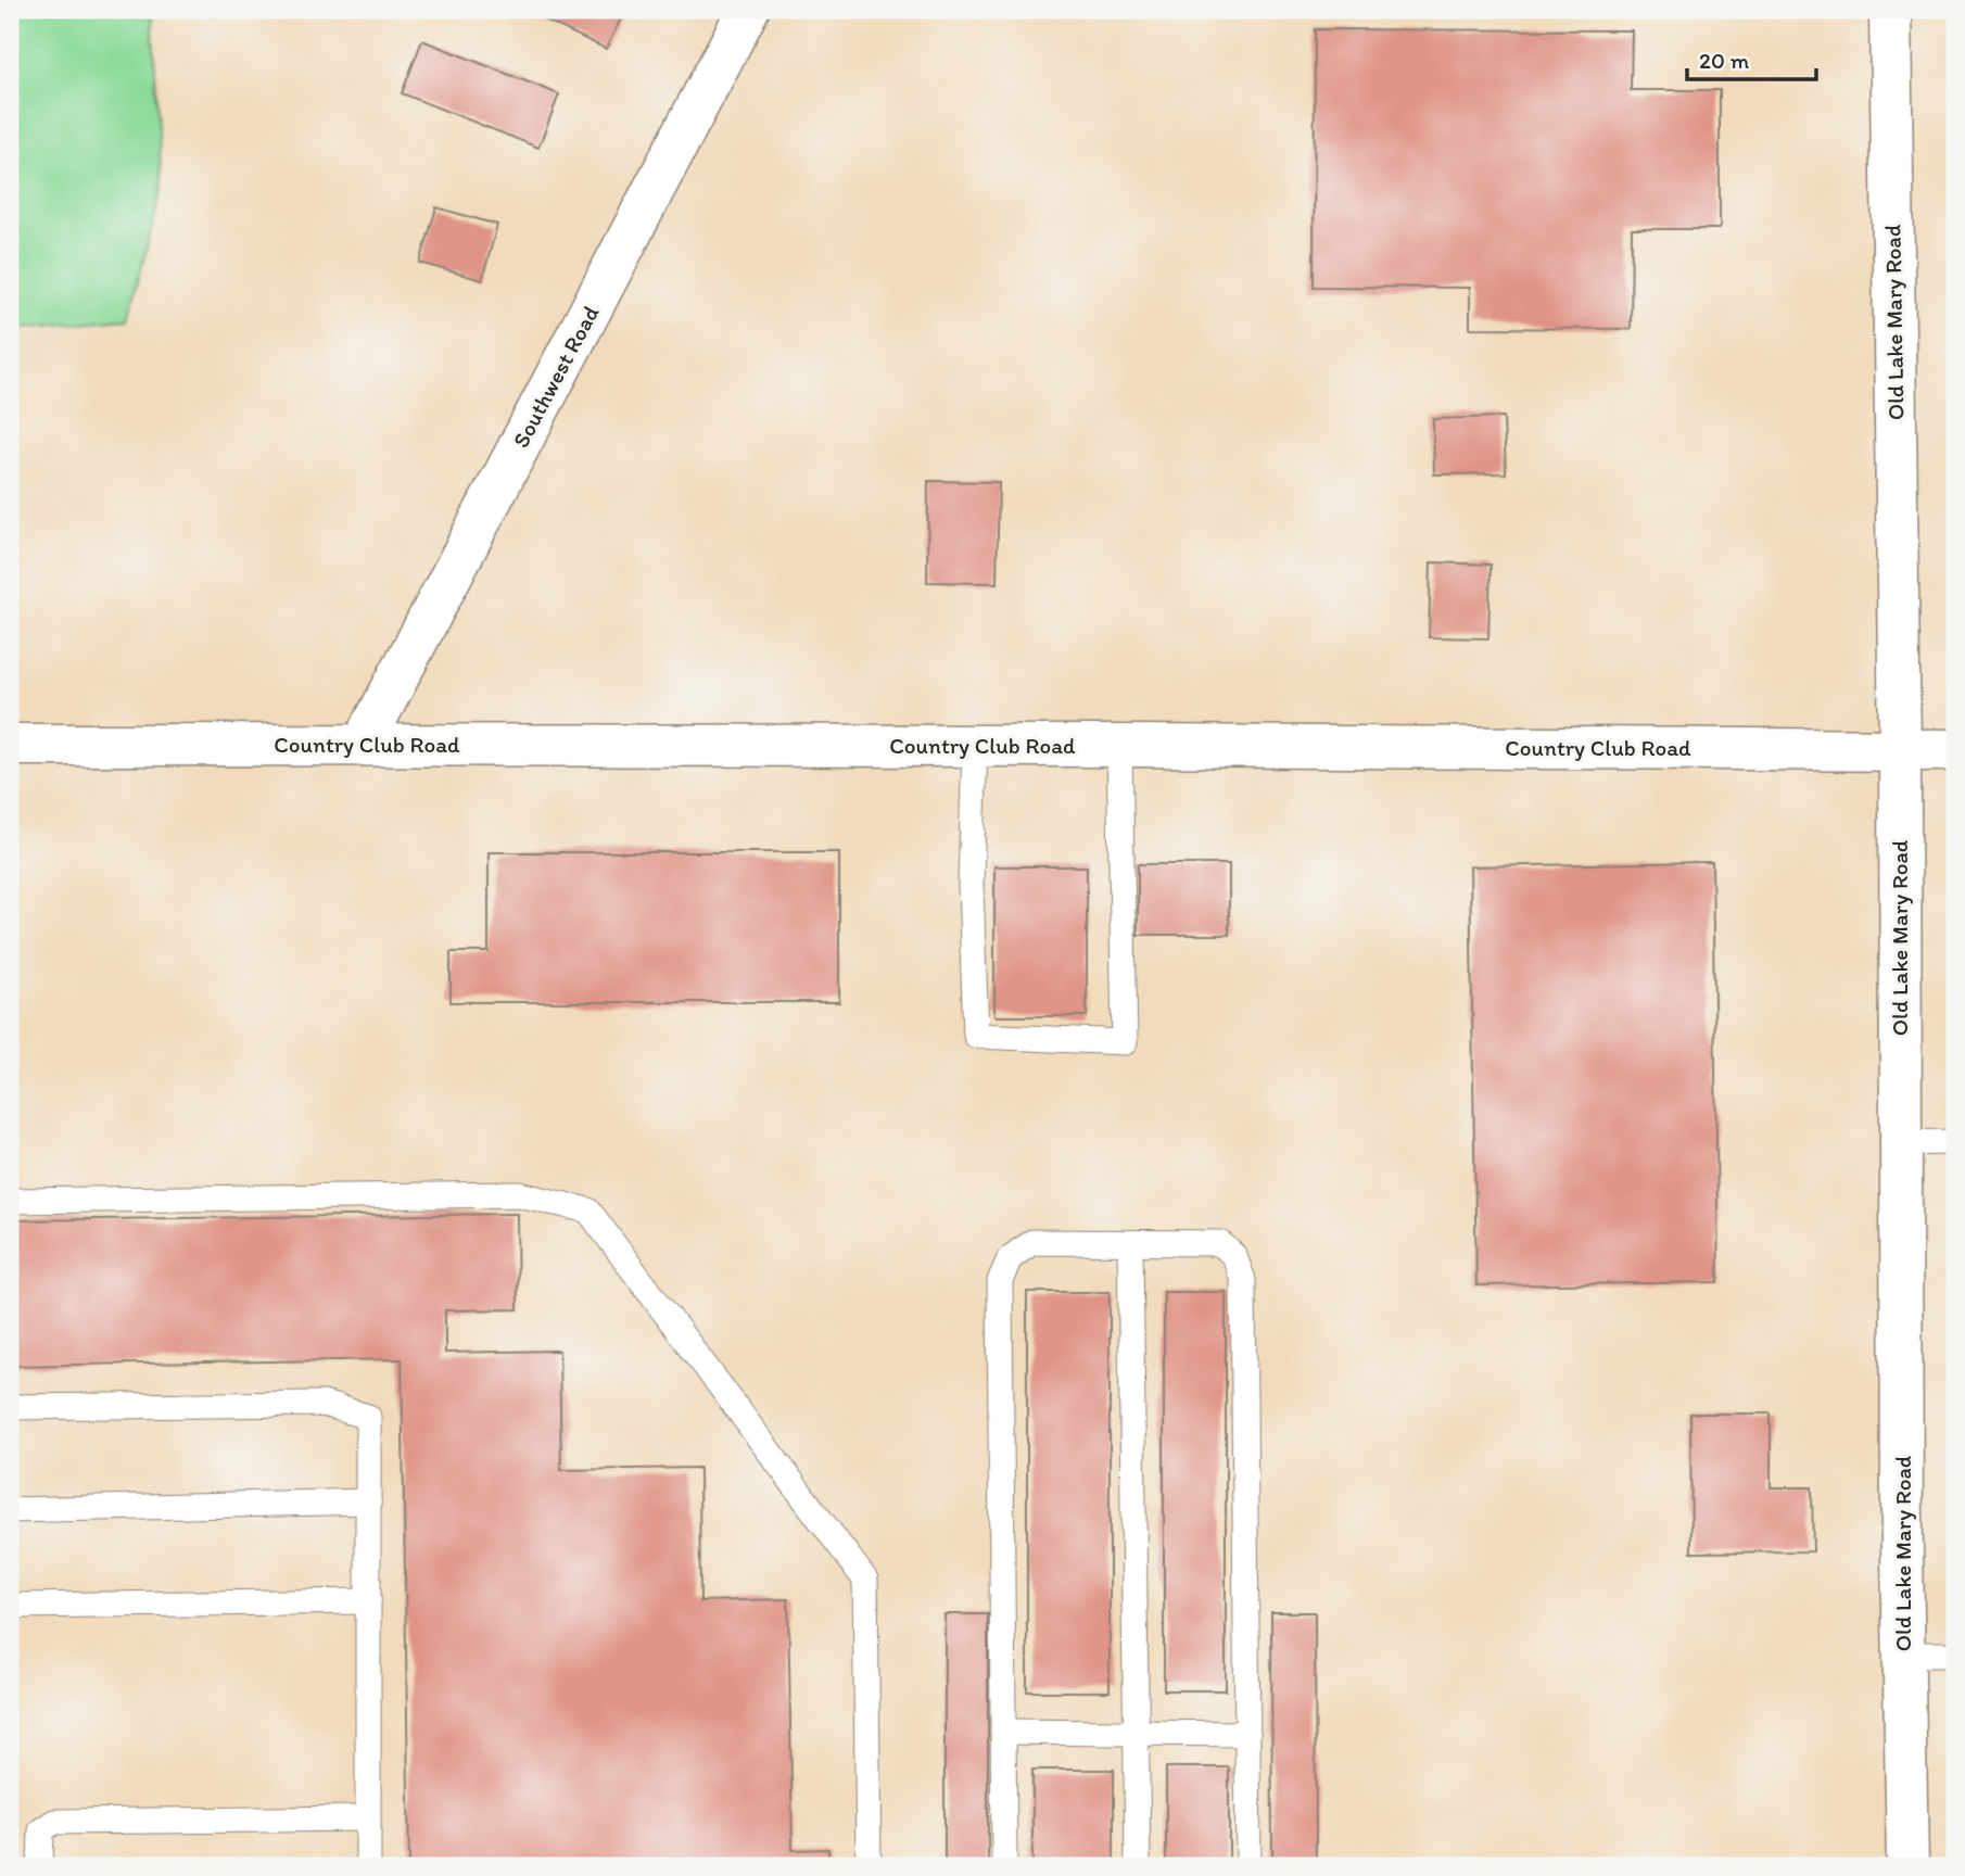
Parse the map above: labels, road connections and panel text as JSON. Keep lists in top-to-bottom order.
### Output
{
  "streets": {
    "street": ["Old Lake Mary Road", "Southwest Road", "Country Club Road"]
  },
  "crossings": [
    ["Old Lake Mary Road", "Country Club Road"],
    ["Southwest Road", "Country Club Road"]
  ],
  "scale_bar": "20 m"
}
